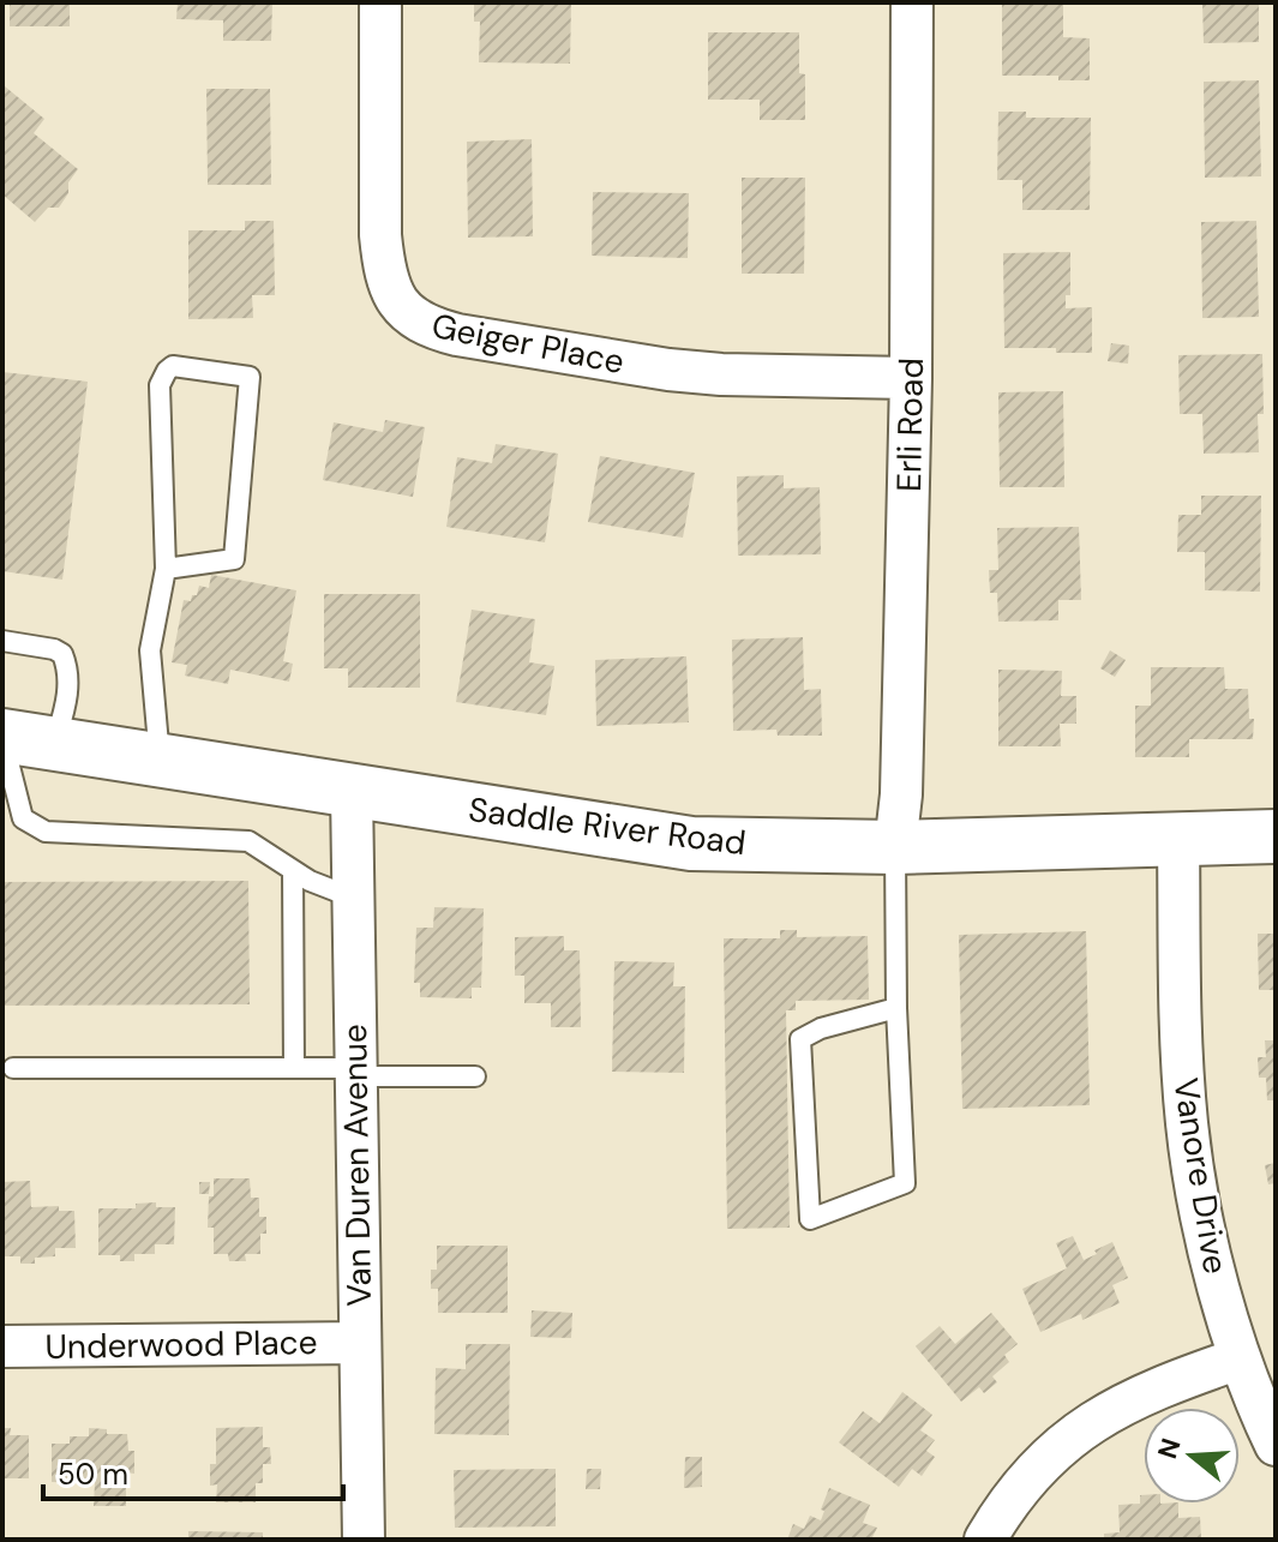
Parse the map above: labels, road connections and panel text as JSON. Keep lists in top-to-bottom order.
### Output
{
  "streets": {
    "main road": ["Saddle River Road"],
    "street": [
      "Geiger Place",
      "Erli Road",
      "Van Duren Avenue",
      "Vanore Drive",
      "Underwood Place"
    ]
  },
  "crossings": [
    ["Geiger Place", "Erli Road"],
    ["Erli Road", "Saddle River Road"],
    ["Saddle River Road", "Van Duren Avenue"],
    ["Saddle River Road", "Vanore Drive"],
    ["Van Duren Avenue", "Underwood Place"]
  ],
  "scale_bar": "50 m",
  "north": "left"
}
